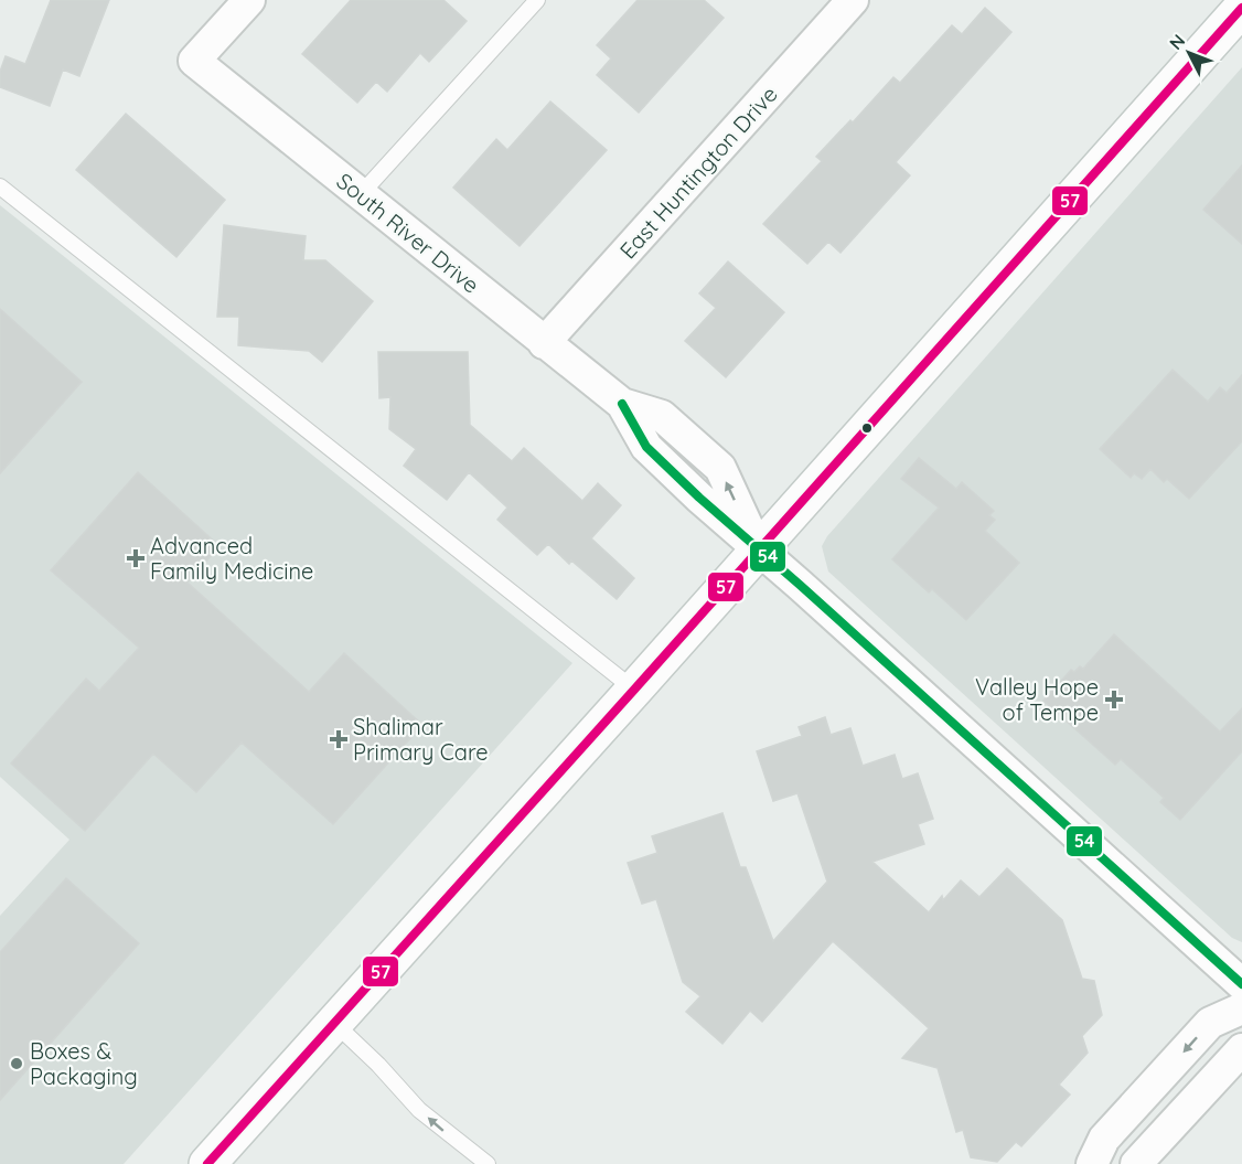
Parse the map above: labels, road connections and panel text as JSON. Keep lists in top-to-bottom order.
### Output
{
  "streets": {
    "street": ["East Huntington Drive", "South River Drive"]
  },
  "crossings": [
    ["East Huntington Drive", "South River Drive"]
  ],
  "places": {
    "health": ["Advanced Family Medicine", "Valley Hope of Tempe", "Shalimar Primary Care"],
    "other": ["Boxes & Packaging"]
  },
  "lines": ["transit line 57", "transit line 54"],
  "north": "top left"
}
